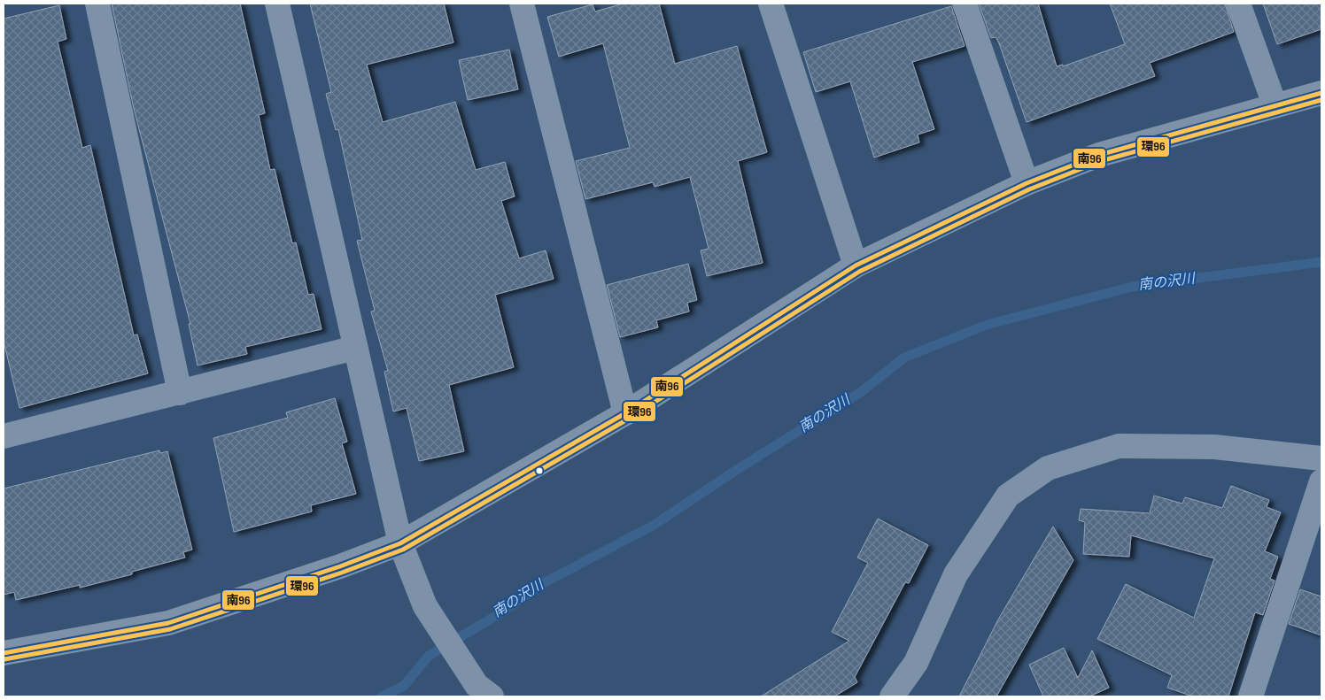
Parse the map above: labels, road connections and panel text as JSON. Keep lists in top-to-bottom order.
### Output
{
  "water": ["南の沢川"],
  "lines": ["transit line 南96", "transit line 環96"]
}
